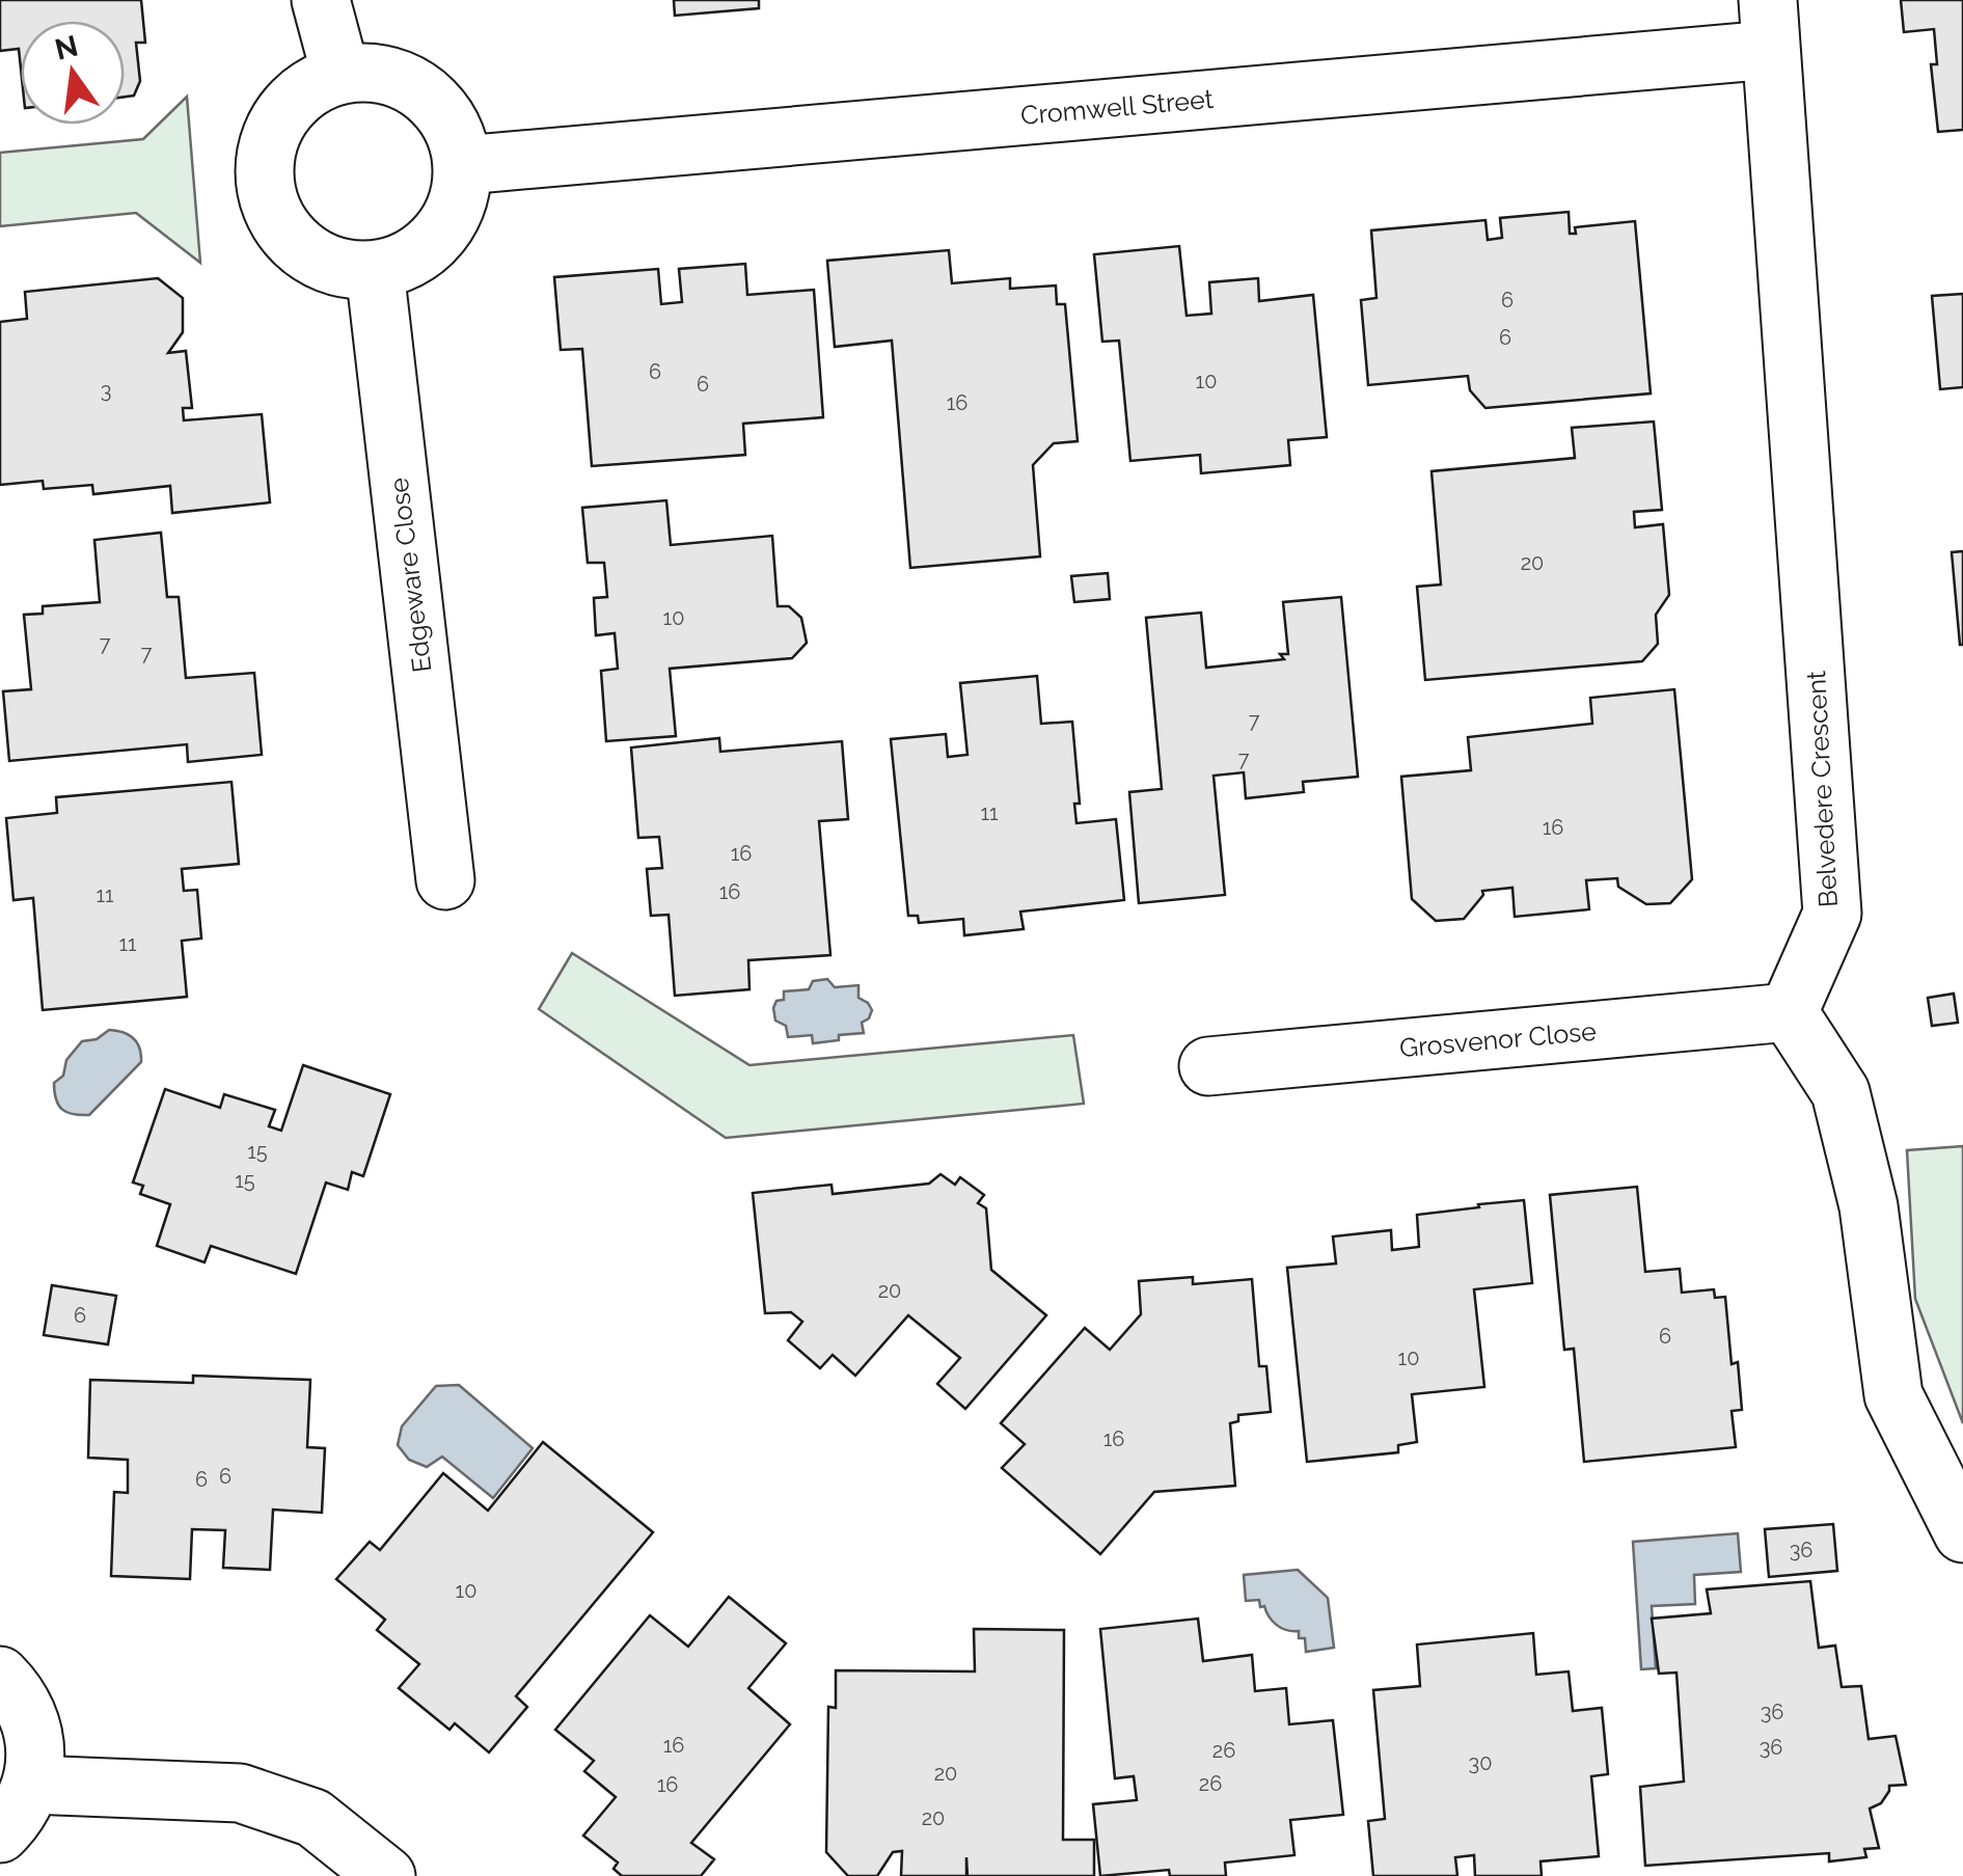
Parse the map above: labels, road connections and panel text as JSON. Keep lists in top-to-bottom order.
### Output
{
  "streets": {
    "street": [
      "Cromwell Street",
      "Edgeware Close",
      "Belvedere Crescent",
      "Grosvenor Close"
    ]
  },
  "crossings": [
    ["Cromwell Street", "Edgeware Close"],
    ["Cromwell Street", "Belvedere Crescent"],
    ["Belvedere Crescent", "Grosvenor Close"]
  ],
  "house_numbers": [
    "6",
    "6",
    "6",
    "10",
    "6",
    "3",
    "16",
    "20",
    "10",
    "7",
    "7",
    "7",
    "7",
    "11",
    "16",
    "16",
    "16",
    "11",
    "11",
    "15",
    "15",
    "20",
    "6",
    "6",
    "10",
    "16",
    "6",
    "6",
    "36",
    "10",
    "36",
    "16",
    "36",
    "26",
    "30",
    "20",
    "26",
    "16",
    "20"
  ],
  "north": "top"
}
